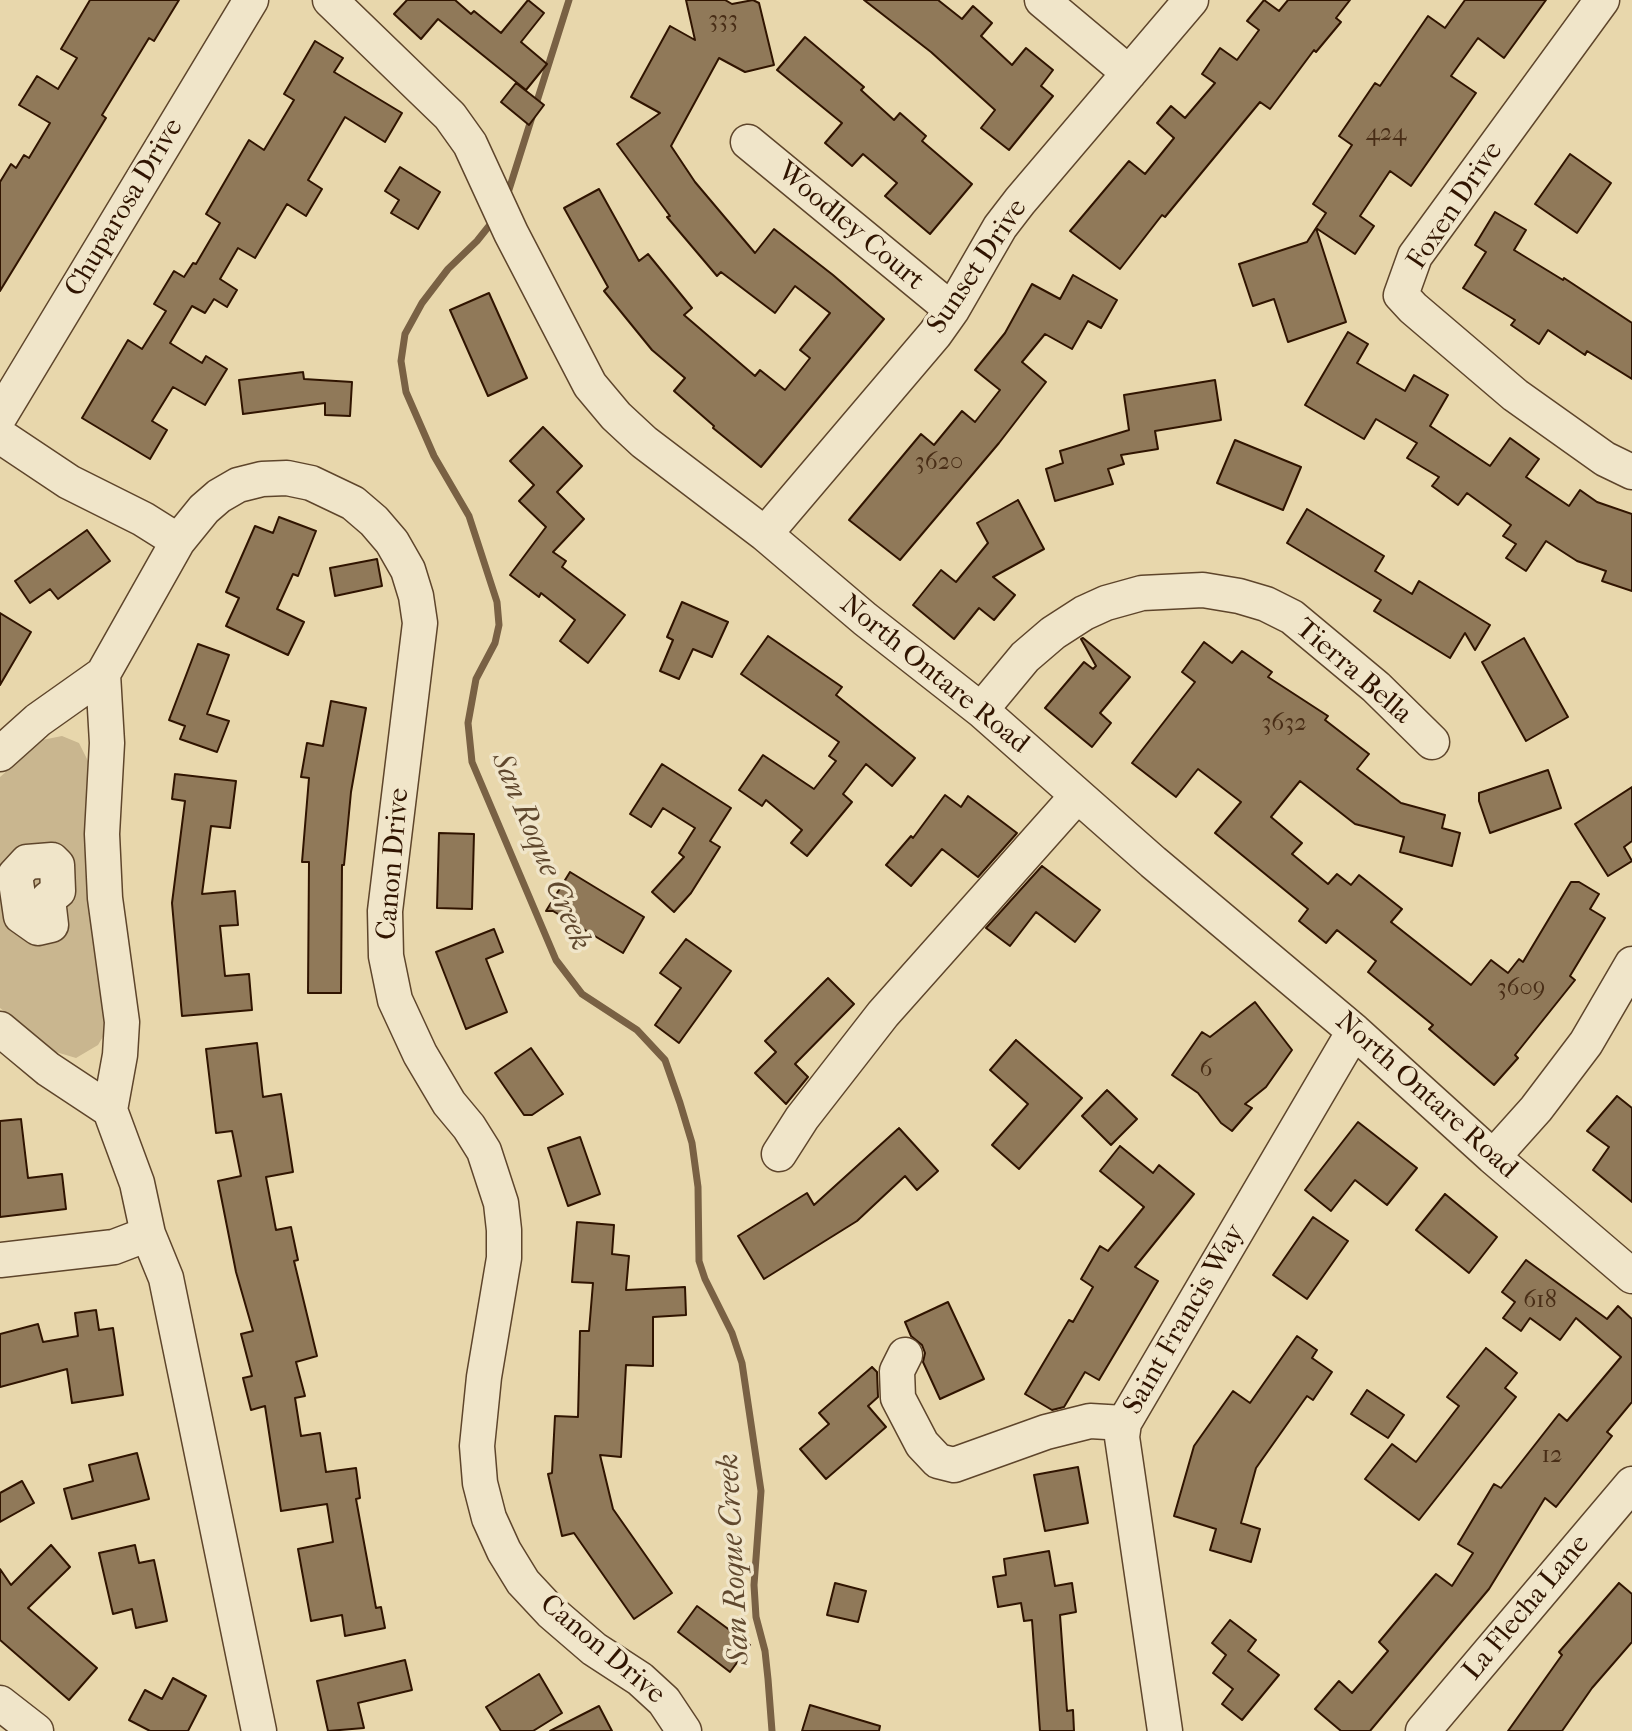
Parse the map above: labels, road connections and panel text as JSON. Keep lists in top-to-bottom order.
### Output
{
  "streets": {
    "street": [
      "Foxen Drive",
      "Chuparosa Drive",
      "Woodley Court",
      "Sunset Drive",
      "Tierra Bella",
      "North Ontare Road",
      "Canon Drive",
      "Saint Francis Way",
      "La Flecha Lane"
    ]
  },
  "crossings": [
    ["Woodley Court", "Sunset Drive"],
    ["Sunset Drive", "North Ontare Road"],
    ["Tierra Bella", "North Ontare Road"],
    ["North Ontare Road", "Saint Francis Way"]
  ],
  "water": ["San Roque Creek"],
  "house_numbers": [
    "333",
    "424",
    "3620",
    "3632",
    "3609",
    "6",
    "618",
    "12"
  ]
}
